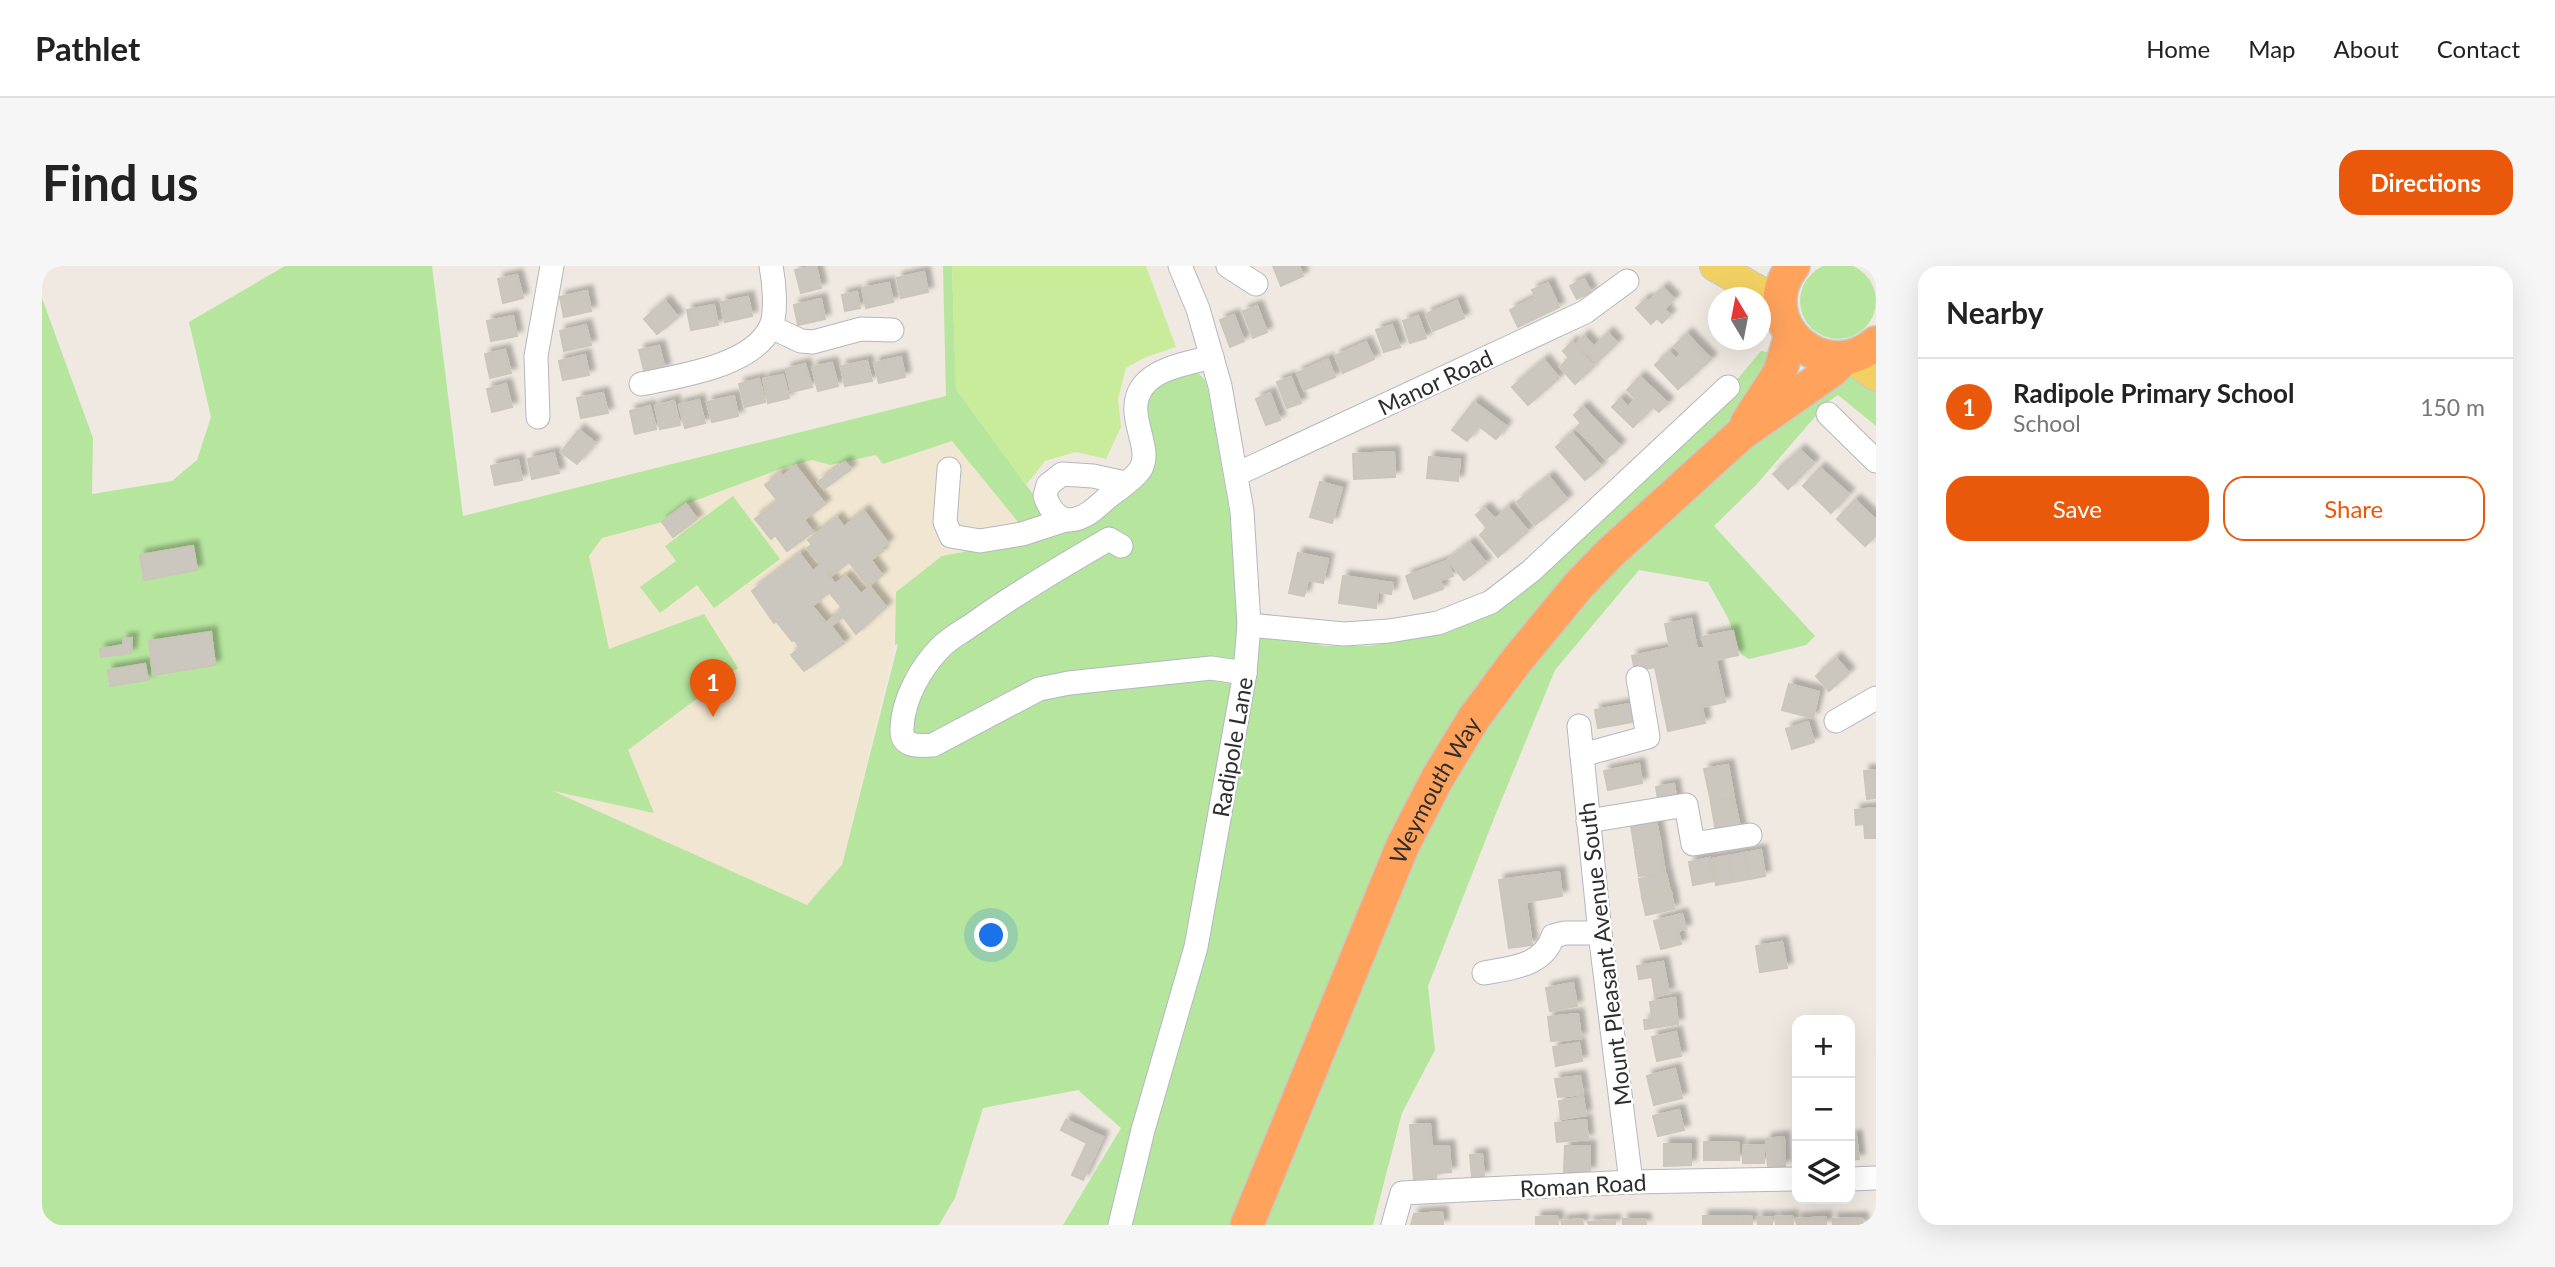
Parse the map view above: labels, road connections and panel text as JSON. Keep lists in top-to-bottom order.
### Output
{
  "streets": {
    "highway": ["Weymouth Way"],
    "street": [
      "Manor Road",
      "Radipole Lane",
      "Mount Pleasant Avenue South",
      "Roman Road"
    ]
  },
  "crossings": [
    ["Manor Road", "Radipole Lane"],
    ["Mount Pleasant Avenue South", "Roman Road"]
  ],
  "north": "top",
  "page": {
    "header": "Pathlet",
    "nav": [
      "Home",
      "Map",
      "About",
      "Contact"
    ],
    "buttons": [
      "Directions",
      ["Save", "Share"]
    ],
    "title": "Find us",
    "heading": "Nearby",
    "list": [
      {
        "mark": "1",
        "name": "Radipole Primary School",
        "note": "School",
        "value": "150 m"
      }
    ],
    "pins": "1",
    "map_buttons": ["+", "−"]
  }
}
